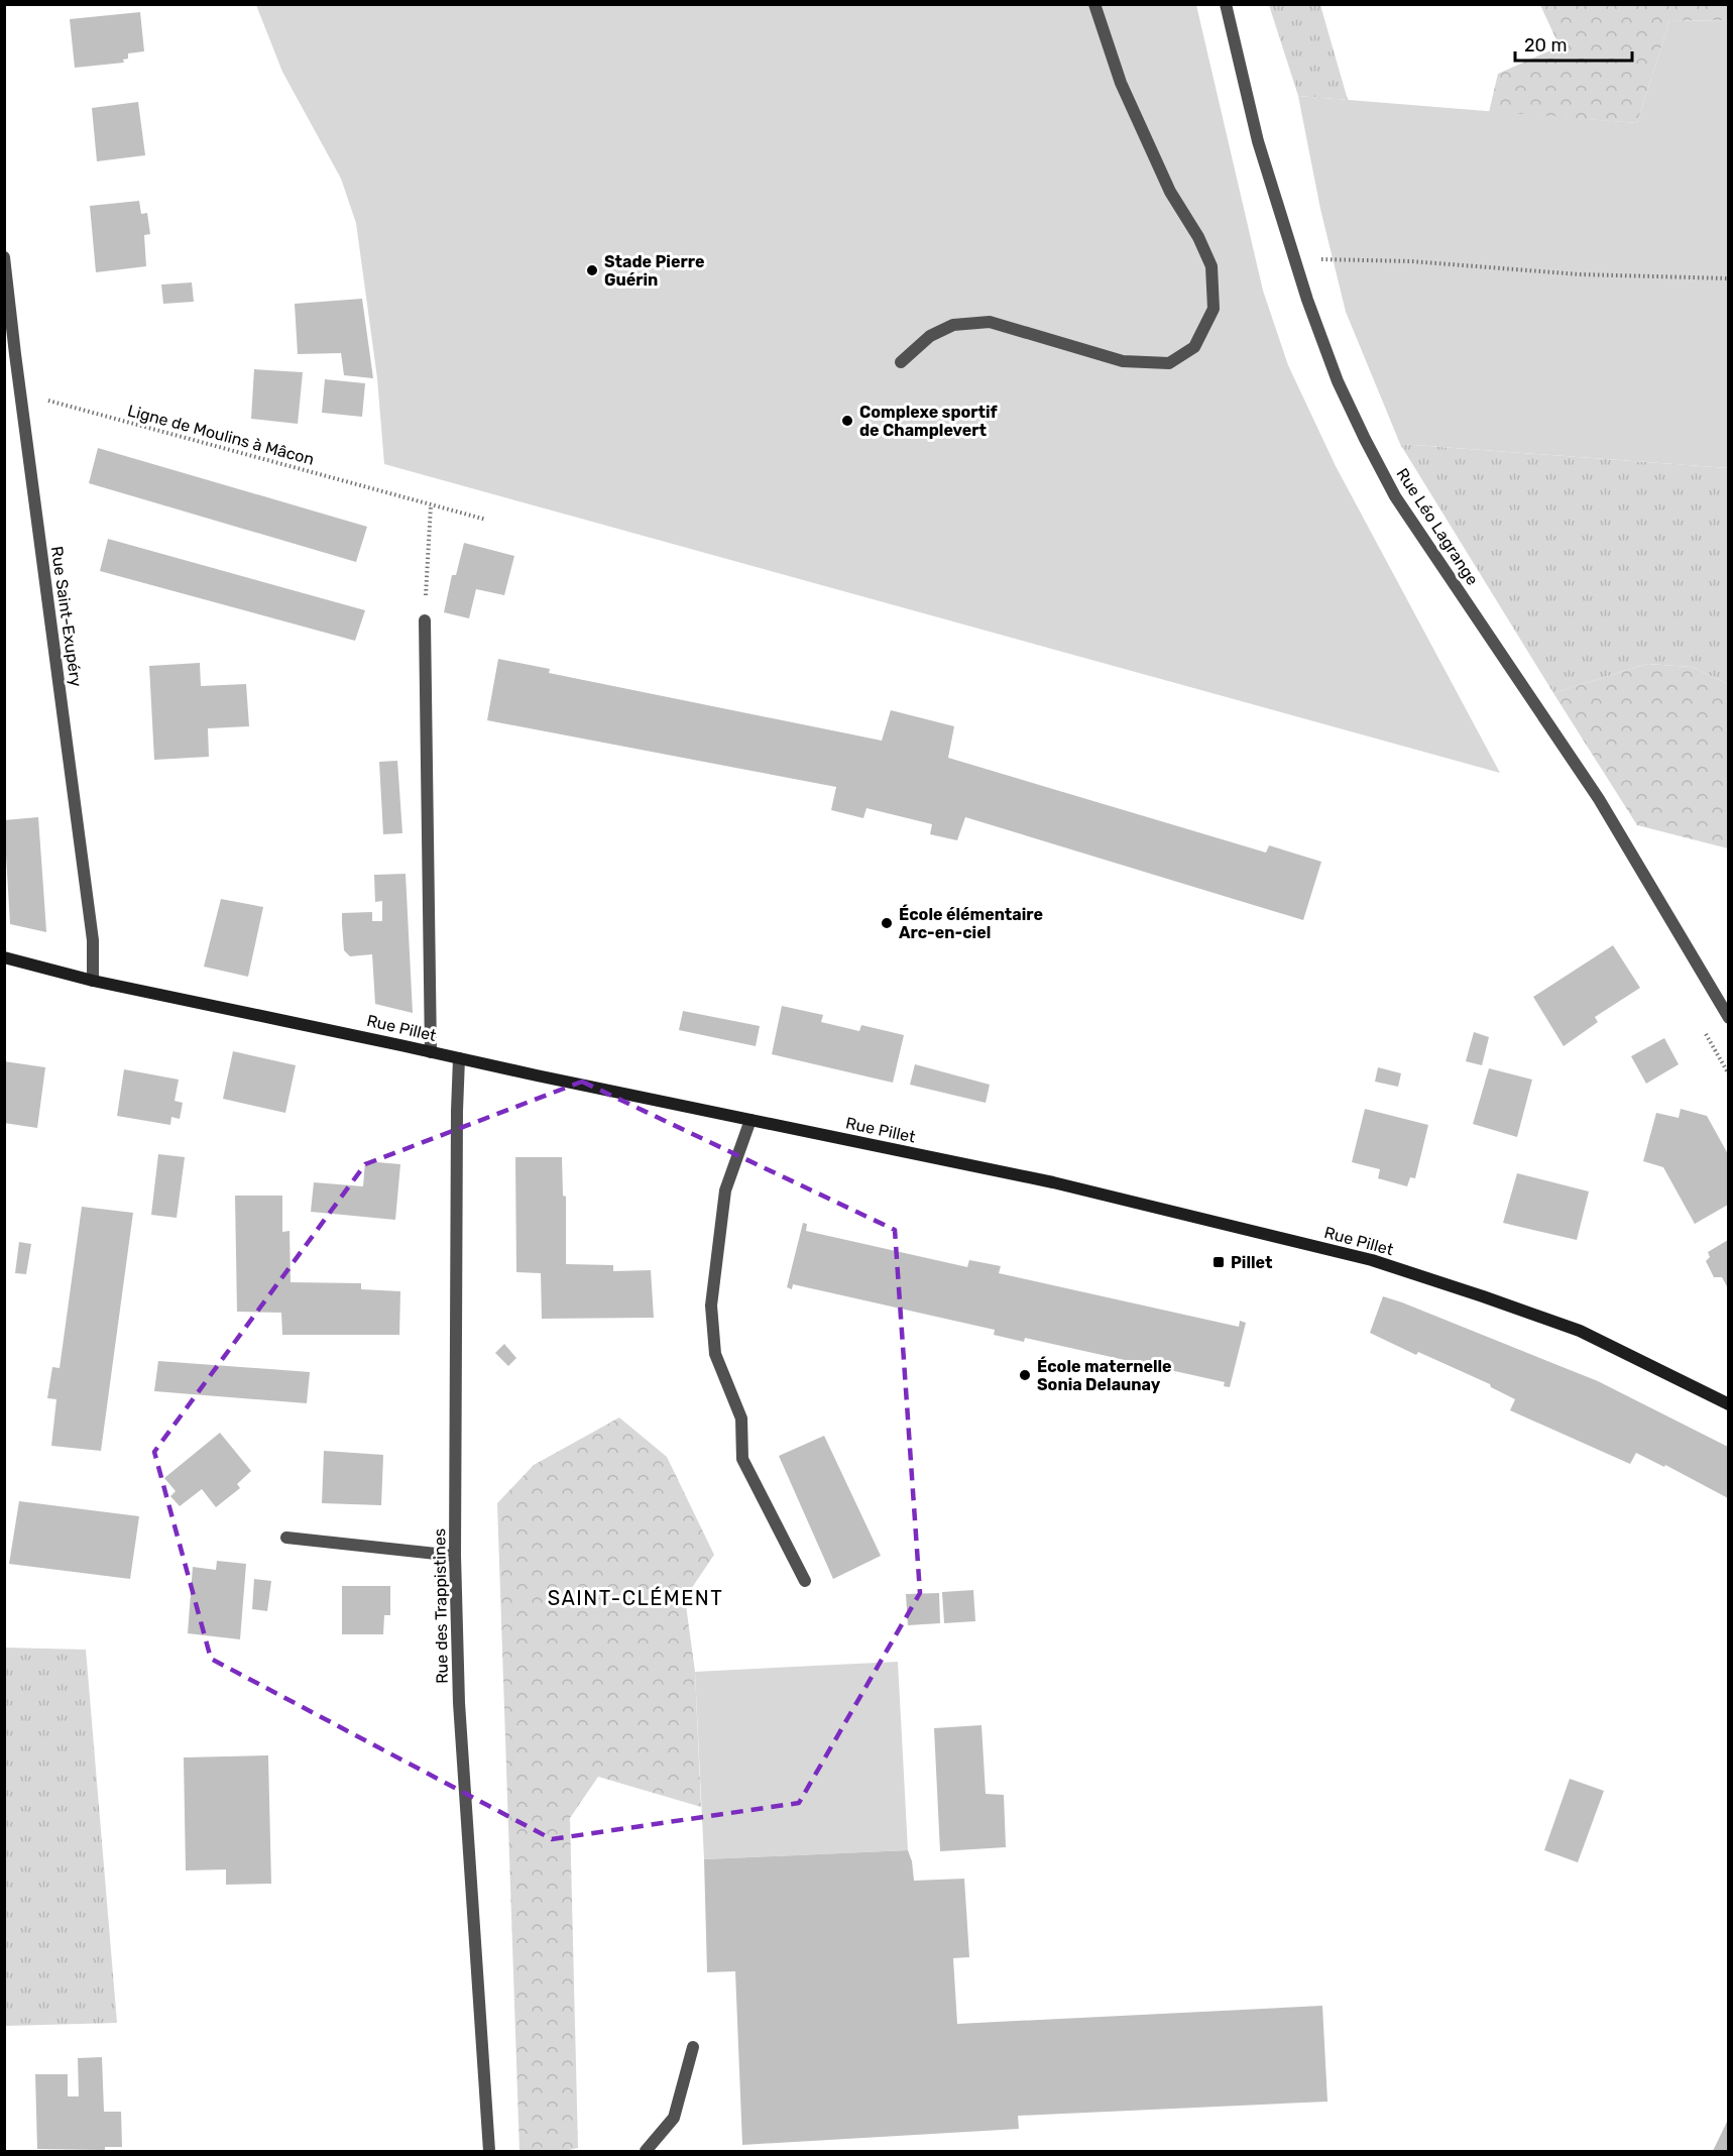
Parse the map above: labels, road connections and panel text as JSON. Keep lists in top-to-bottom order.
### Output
{
  "streets": {
    "street": [
      "Rue Léo Lagrange",
      "Rue Saint-Exupéry",
      "Rue Pillet",
      "Rue des Trappistines"
    ],
    "path": ["Ligne de Moulins à Mâcon"]
  },
  "crossings": [
    ["Ligne de Moulins à Mâcon", "Rue Saint-Exupéry"],
    ["Rue Saint-Exupéry", "Rue Pillet"],
    ["Rue Pillet", "Rue des Trappistines"]
  ],
  "districts": ["SAINT-CLÉMENT"],
  "places": {
    "other": [
      "Stade Pierre Guérin",
      "Complexe sportif de Champlevert",
      "École élémentaire Arc-en-ciel",
      "École maternelle Sonia Delaunay"
    ],
    "transit": ["Pillet"]
  },
  "scale_bar": "20 m"
}
